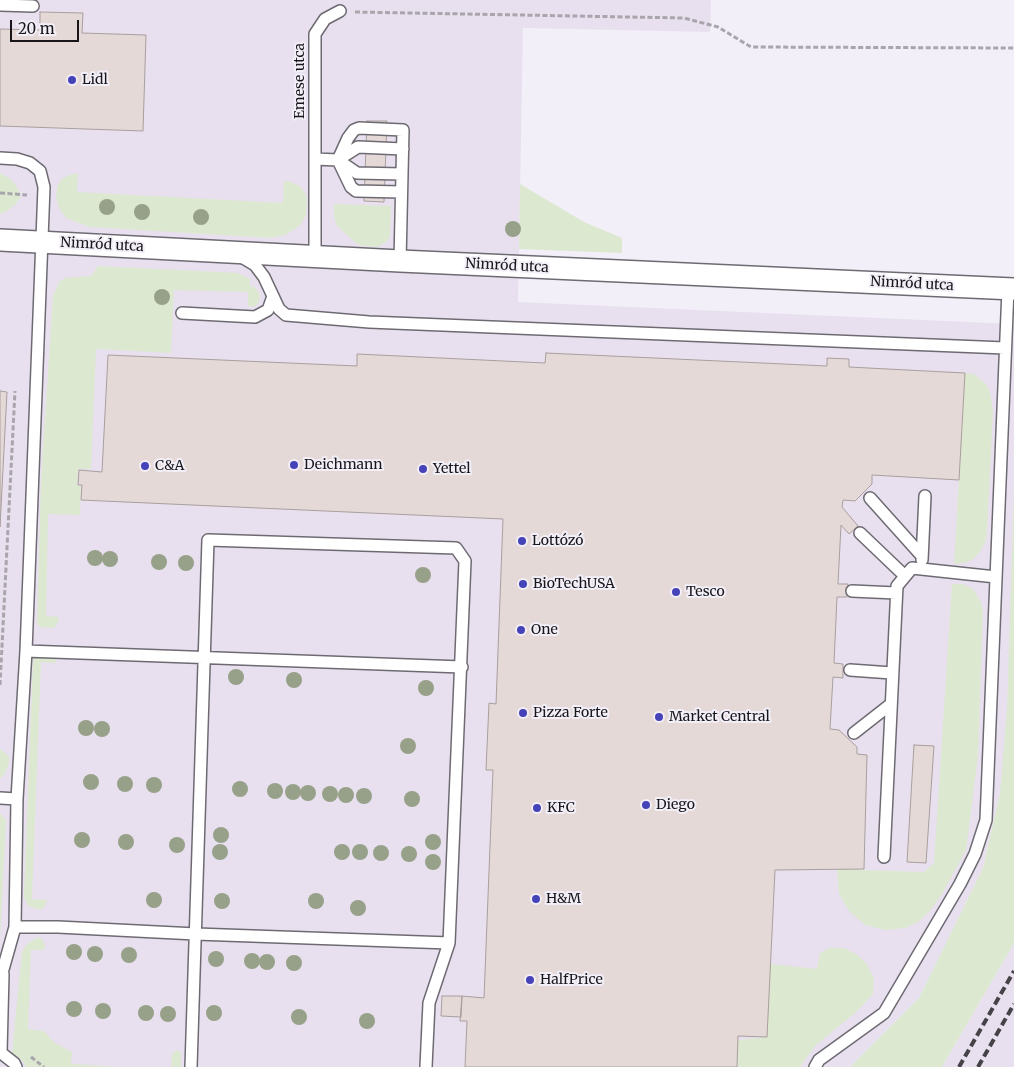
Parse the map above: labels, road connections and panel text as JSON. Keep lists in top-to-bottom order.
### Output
{
  "streets": {
    "street": ["Nimród utca"],
    "lane": ["Emese utca"]
  },
  "crossings": [
    ["Emese utca", "Nimród utca"]
  ],
  "places": [
    "Lidl",
    "Deichmann",
    "C&A",
    "Yettel",
    "Lottózó",
    "BioTechUSA",
    "Tesco",
    "One",
    "Pizza Forte",
    "Market Central",
    "Diego",
    "KFC",
    "H&M",
    "HalfPrice"
  ],
  "scale_bar": "20 m"
}
